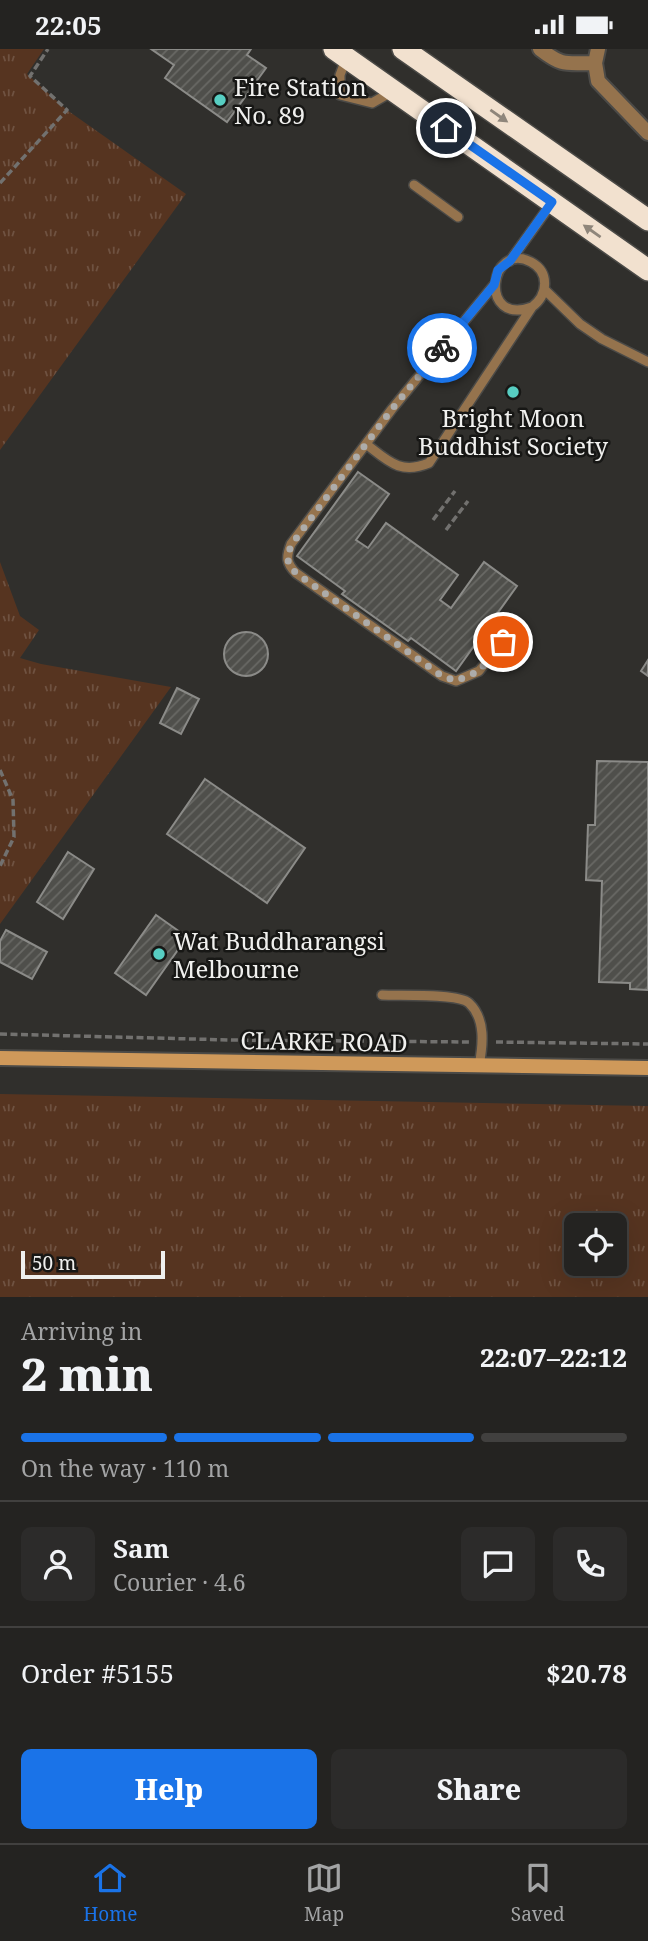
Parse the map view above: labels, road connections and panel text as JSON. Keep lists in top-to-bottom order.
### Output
{
  "streets": {
    "main road": ["CLARKE ROAD"]
  },
  "places": ["Fire Station No. 89", "Bright Moon Buddhist Society", "Wat Buddharangsi Melbourne"],
  "scale_bar": "50 m",
  "page": {
    "status": "22:05",
    "scale": "50 m",
    "heading": ["2 min", "Arriving in", "22:07–22:12"],
    "panel": [
      "Sam",
      "Courier · 4.6",
      "Order #5155",
      "$20.78"
    ],
    "bar": "On the way · 110 m",
    "buttons": ["Help", "Share"],
    "tabs": ["Home", "Map", "Saved"]
  }
}
